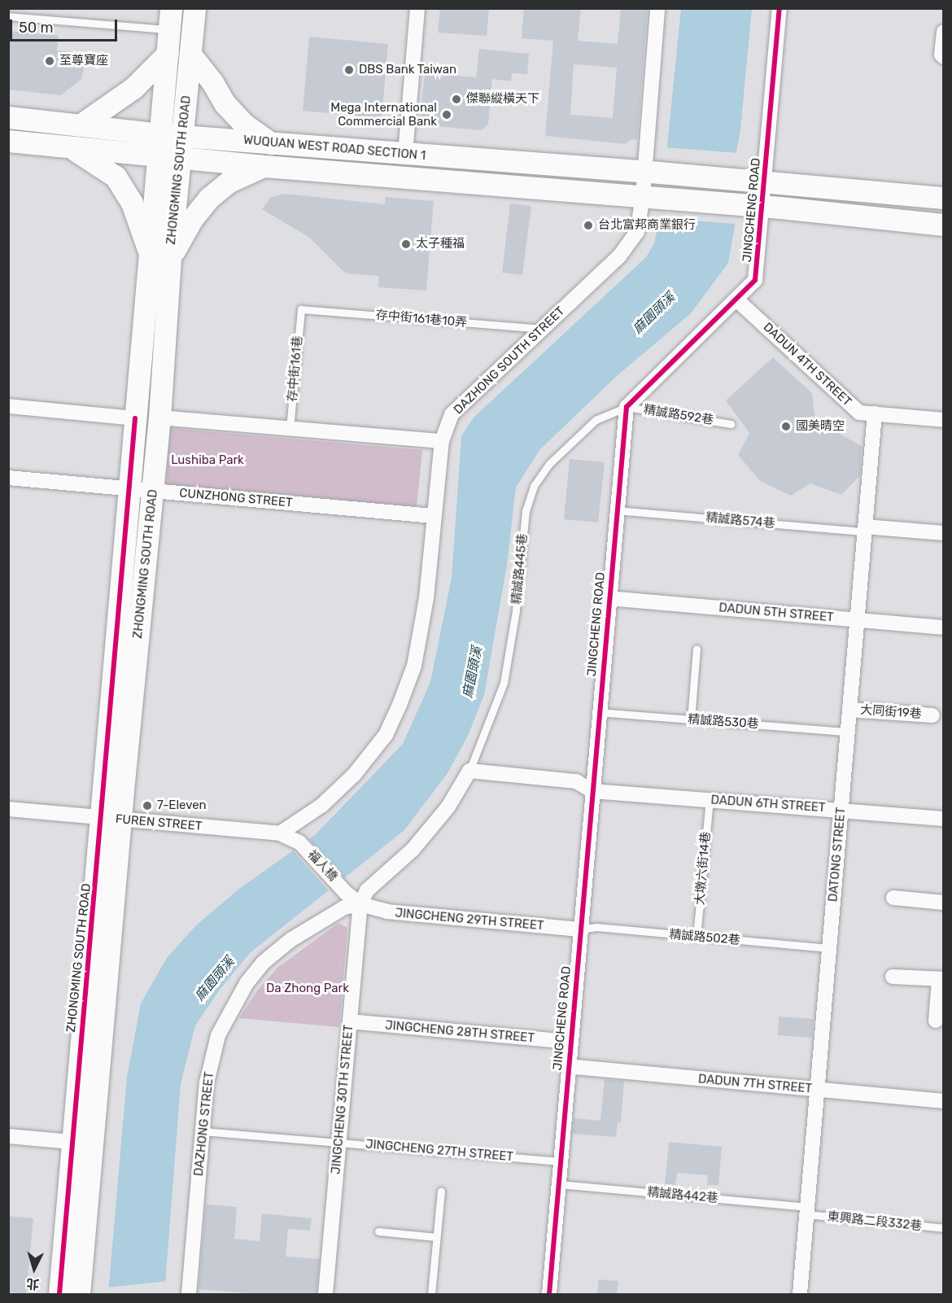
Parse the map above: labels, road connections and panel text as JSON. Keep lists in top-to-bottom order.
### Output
{
  "streets": {
    "main road": ["WUQUAN WEST ROAD SECTION 1", "ZHONGMING SOUTH ROAD"],
    "street": [
      "JINGCHENG ROAD",
      "DAZHONG SOUTH STREET",
      "DADUN 4TH STREET",
      "CUNZHONG STREET",
      "DADUN 5TH STREET",
      "大同街19巷",
      "DADUN 6TH STREET",
      "FUREN STREET",
      "DATONG STREET",
      "福人橋",
      "JINGCHENG 29TH STREET",
      "JINGCHENG 28TH STREET",
      "DADUN 7TH STREET",
      "JINGCHENG 30TH STREET",
      "DAZHONG STREET"
    ],
    "lane": [
      "存中街161巷10弄",
      "存中街161巷",
      "精誠路592巷",
      "精誠路574巷",
      "精誠路445巷",
      "精誠路530巷",
      "大墩六街14巷",
      "精誠路502巷",
      "JINGCHENG 27TH STREET",
      "精誠路442巷",
      "東興路二段332巷"
    ]
  },
  "crossings": [
    ["WUQUAN WEST ROAD SECTION 1", "ZHONGMING SOUTH ROAD"],
    ["WUQUAN WEST ROAD SECTION 1", "JINGCHENG ROAD"],
    ["WUQUAN WEST ROAD SECTION 1", "DAZHONG SOUTH STREET"],
    ["ZHONGMING SOUTH ROAD", "CUNZHONG STREET"],
    ["ZHONGMING SOUTH ROAD", "FUREN STREET"],
    ["JINGCHENG ROAD", "DADUN 4TH STREET"],
    ["JINGCHENG ROAD", "精誠路592巷"],
    ["JINGCHENG ROAD", "精誠路574巷"],
    ["JINGCHENG ROAD", "精誠路445巷"],
    ["JINGCHENG ROAD", "DADUN 5TH STREET"],
    ["JINGCHENG ROAD", "精誠路530巷"],
    ["JINGCHENG ROAD", "DADUN 6TH STREET"],
    ["JINGCHENG ROAD", "JINGCHENG 29TH STREET"],
    ["JINGCHENG ROAD", "精誠路502巷"],
    ["JINGCHENG ROAD", "JINGCHENG 28TH STREET"],
    ["JINGCHENG ROAD", "DADUN 7TH STREET"],
    ["JINGCHENG ROAD", "JINGCHENG 27TH STREET"],
    ["JINGCHENG ROAD", "精誠路442巷"],
    ["存中街161巷10弄", "DAZHONG SOUTH STREET"],
    ["存中街161巷10弄", "存中街161巷"],
    ["DAZHONG SOUTH STREET", "CUNZHONG STREET"],
    ["DAZHONG SOUTH STREET", "FUREN STREET"],
    ["DAZHONG SOUTH STREET", "福人橋"],
    ["DADUN 4TH STREET", "DATONG STREET"],
    ["精誠路592巷", "精誠路445巷"],
    ["精誠路574巷", "DATONG STREET"],
    ["DADUN 5TH STREET", "DATONG STREET"],
    ["大同街19巷", "DATONG STREET"],
    ["精誠路530巷", "DATONG STREET"],
    ["DADUN 6TH STREET", "DATONG STREET"],
    ["DADUN 6TH STREET", "大墩六街14巷"],
    ["FUREN STREET", "福人橋"],
    ["DATONG STREET", "精誠路502巷"],
    ["DATONG STREET", "DADUN 7TH STREET"],
    ["DATONG STREET", "精誠路442巷"],
    ["DATONG STREET", "東興路二段332巷"],
    ["福人橋", "JINGCHENG 29TH STREET"],
    ["福人橋", "JINGCHENG 30TH STREET"],
    ["福人橋", "DAZHONG STREET"],
    ["大墩六街14巷", "精誠路502巷"],
    ["JINGCHENG 29TH STREET", "精誠路502巷"],
    ["JINGCHENG 29TH STREET", "JINGCHENG 30TH STREET"],
    ["JINGCHENG 29TH STREET", "DAZHONG STREET"],
    ["JINGCHENG 28TH STREET", "JINGCHENG 30TH STREET"],
    ["JINGCHENG 30TH STREET", "DAZHONG STREET"],
    ["JINGCHENG 30TH STREET", "JINGCHENG 27TH STREET"],
    ["DAZHONG STREET", "JINGCHENG 27TH STREET"],
    ["精誠路442巷", "東興路二段332巷"]
  ],
  "water": ["麻園頭溪"],
  "parks": ["Lushiba Park", "Da Zhong Park"],
  "places": [
    "至尊寶座",
    "DBS Bank Taiwan",
    "傑聯縱橫天下",
    "Mega International Commercial Bank",
    "台北富邦商業銀行",
    "太子種福",
    "國美晴空",
    "7-Eleven"
  ],
  "scale_bar": "50 m",
  "north": "bottom"
}
